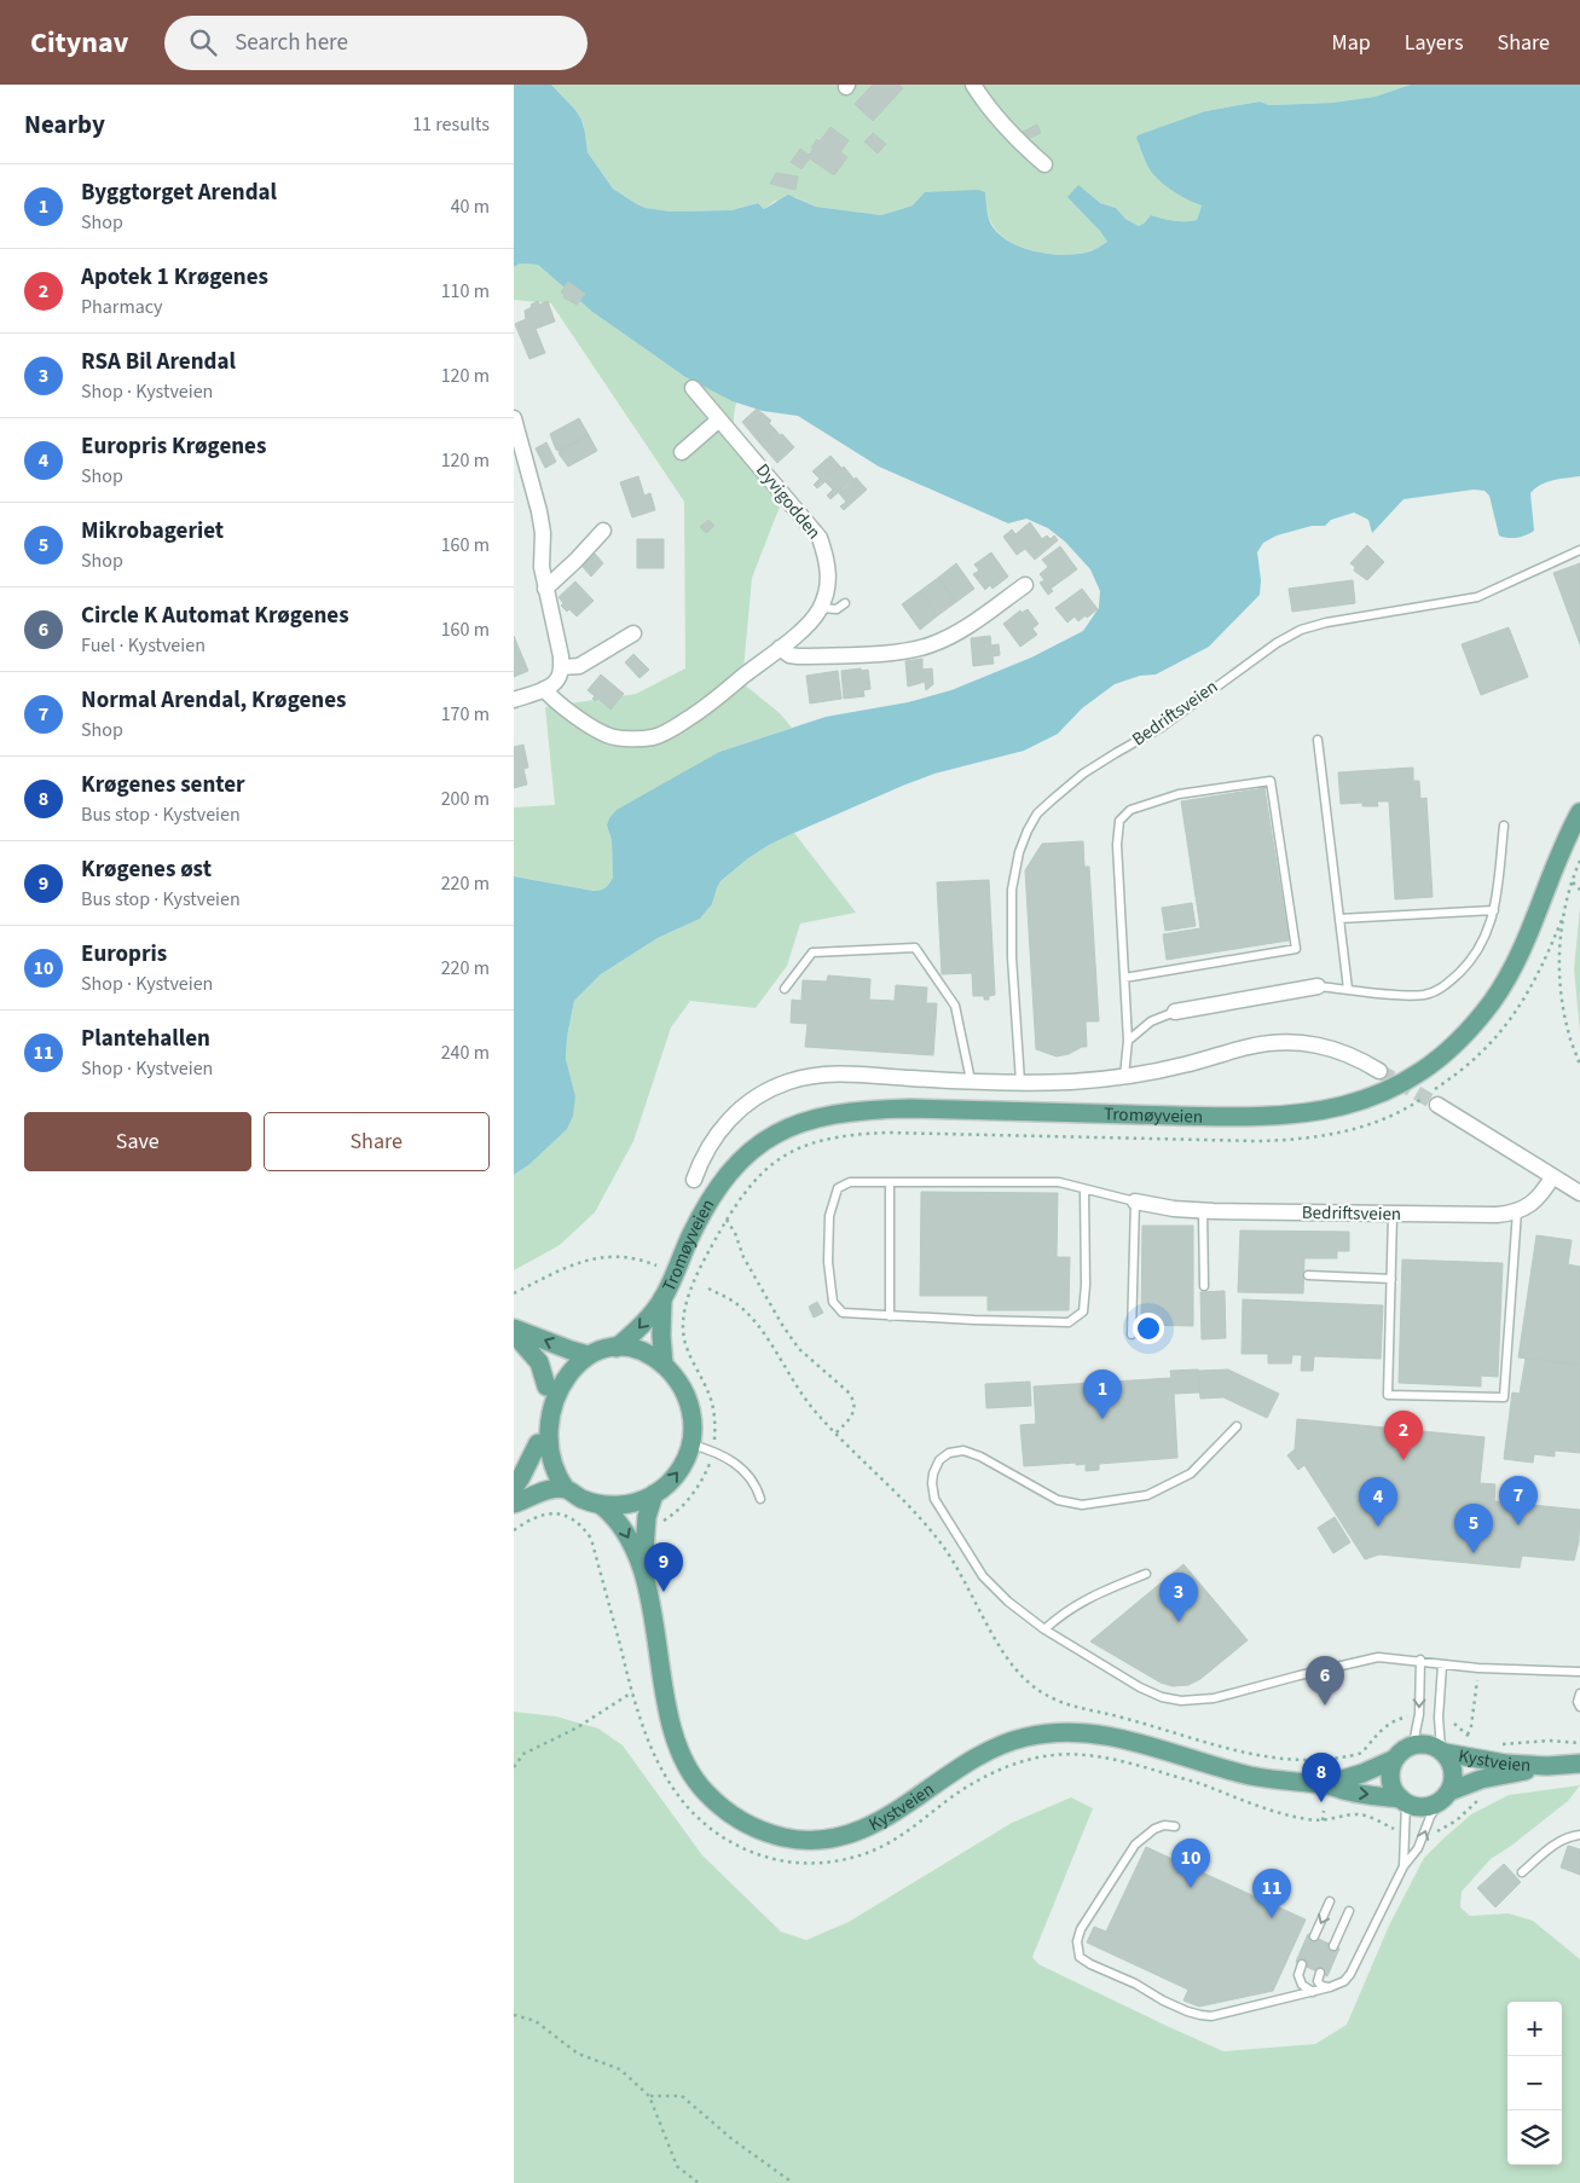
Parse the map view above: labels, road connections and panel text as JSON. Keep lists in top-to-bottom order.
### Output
{
  "streets": {
    "main road": ["Tromøyveien", "Kystveien"],
    "street": ["Dyvigodden", "Bedriftsveien"]
  },
  "crossings": [
    ["Tromøyveien", "Kystveien"]
  ],
  "page": {
    "header": "Citynav",
    "search": "Search here",
    "nav": ["Map", "Layers", "Share"],
    "heading": ["Nearby", "11 results"],
    "list": [
      {
        "mark": "1",
        "name": "Byggtorget Arendal",
        "note": "Shop",
        "value": "40 m"
      },
      {
        "mark": "2",
        "name": "Apotek 1 Krøgenes",
        "note": "Pharmacy",
        "value": "110 m"
      },
      {
        "mark": "3",
        "name": "RSA Bil Arendal",
        "note": "Shop · Kystveien",
        "value": "120 m"
      },
      {
        "mark": "4",
        "name": "Europris Krøgenes",
        "note": "Shop",
        "value": "120 m"
      },
      {
        "mark": "5",
        "name": "Mikrobageriet",
        "note": "Shop",
        "value": "160 m"
      },
      {
        "mark": "6",
        "name": "Circle K Automat Krøgenes",
        "note": "Fuel · Kystveien",
        "value": "160 m"
      },
      {
        "mark": "7",
        "name": "Normal Arendal, Krøgenes",
        "note": "Shop",
        "value": "170 m"
      },
      {
        "mark": "8",
        "name": "Krøgenes senter",
        "note": "Bus stop · Kystveien",
        "value": "200 m"
      },
      {
        "mark": "9",
        "name": "Krøgenes øst",
        "note": "Bus stop · Kystveien",
        "value": "220 m"
      },
      {
        "mark": "10",
        "name": "Europris",
        "note": "Shop · Kystveien",
        "value": "220 m"
      },
      {
        "mark": "11",
        "name": "Plantehallen",
        "note": "Shop · Kystveien",
        "value": "240 m"
      }
    ],
    "buttons": ["Save", "Share"],
    "pins": [
      "1",
      "2",
      "7",
      "4",
      "5",
      "9",
      "3",
      "6",
      "8",
      "10",
      "11"
    ],
    "map_buttons": ["+", "−"]
  }
}
